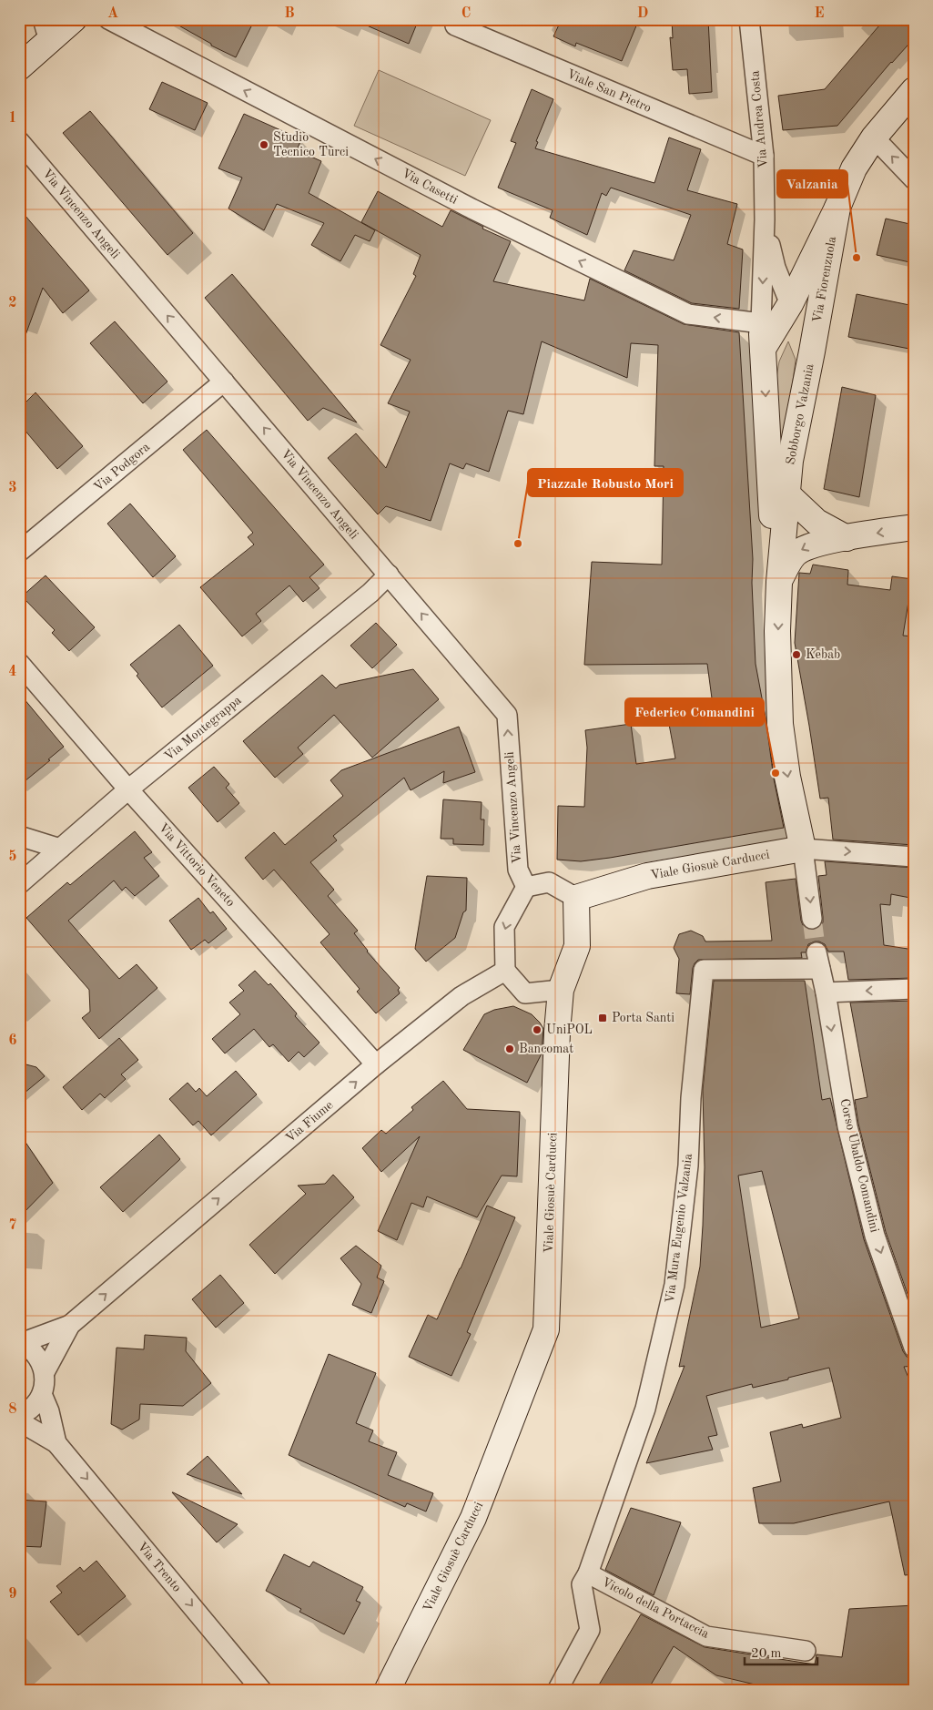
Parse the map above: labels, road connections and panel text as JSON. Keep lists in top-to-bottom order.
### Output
{
  "streets": {
    "street": [
      "Viale San Pietro",
      "Via Andrea Costa",
      "Via Casetti",
      "Via Vincenzo Angeli",
      "Via Fiorenzuola",
      "Sobborgo Valzania",
      "Via Podgora",
      "Via Montegrappa",
      "Via Vittorio Veneto",
      "Viale Giosuè Carducci",
      "Via Fiume",
      "Corso Ubaldo Comandini",
      "Via Mura Eugenio Valzania",
      "Via Trento",
      "Vicolo della Portaccia"
    ]
  },
  "crossings": [
    ["Viale San Pietro", "Via Andrea Costa"],
    ["Via Andrea Costa", "Via Casetti"],
    ["Via Andrea Costa", "Via Fiorenzuola"],
    ["Via Andrea Costa", "Sobborgo Valzania"],
    ["Via Casetti", "Sobborgo Valzania"],
    ["Via Vincenzo Angeli", "Via Podgora"],
    ["Via Vincenzo Angeli", "Via Montegrappa"],
    ["Via Vincenzo Angeli", "Viale Giosuè Carducci"],
    ["Via Vincenzo Angeli", "Via Fiume"],
    ["Via Fiorenzuola", "Sobborgo Valzania"],
    ["Sobborgo Valzania", "Viale Giosuè Carducci"],
    ["Via Montegrappa", "Via Vittorio Veneto"],
    ["Via Vittorio Veneto", "Via Fiume"],
    ["Viale Giosuè Carducci", "Via Fiume"],
    ["Corso Ubaldo Comandini", "Via Mura Eugenio Valzania"],
    ["Via Mura Eugenio Valzania", "Vicolo della Portaccia"]
  ],
  "one_way": [
    "Via Casetti",
    "Via Vincenzo Angeli",
    "Via Fiume",
    "Corso Ubaldo Comandini",
    "Via Trento"
  ],
  "places": {
    "other": [
      "Studio Tecnico Turci",
      "Valzania",
      "Piazzale Robusto Mori",
      "Kebab",
      "Federico Comandini",
      "UniPOL",
      "Bancomat"
    ],
    "transit": ["Porta Santi"]
  },
  "scale_bar": "20 m",
  "grid": {
    "columns": [
      "A",
      "B",
      "C",
      "D",
      "E"
    ],
    "rows": [
      "1",
      "2",
      "3",
      "4",
      "5",
      "6",
      "7",
      "8",
      "9"
    ]
  }
}
